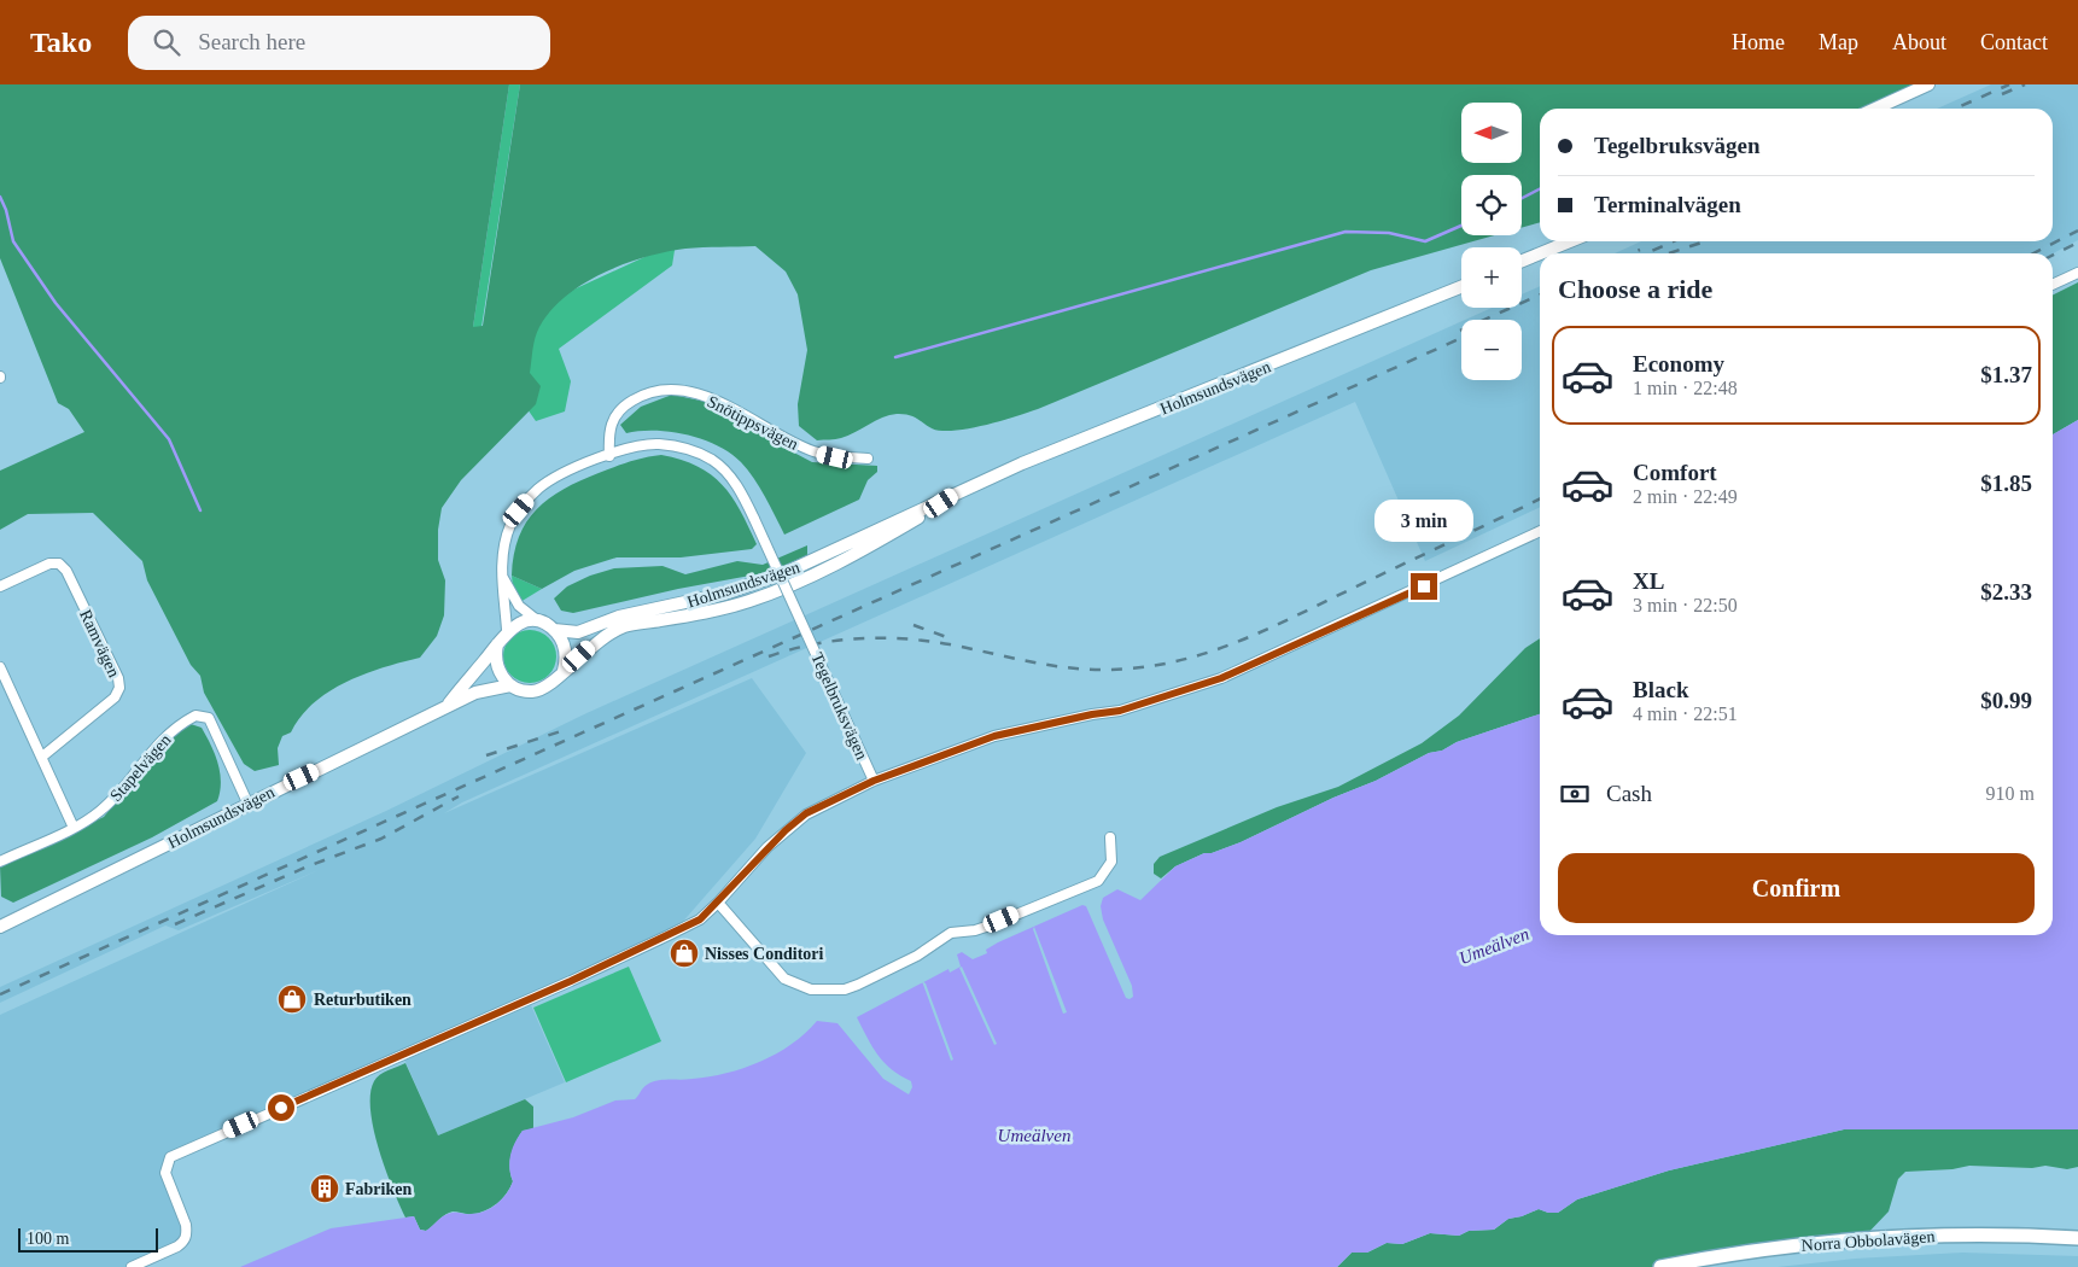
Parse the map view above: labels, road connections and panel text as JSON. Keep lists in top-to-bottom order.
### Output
{
  "streets": {
    "highway": ["Norra Obbolavägen"],
    "main road": ["Holmsundsvägen"],
    "street": [
      "Snötippsvägen",
      "Ramvägen",
      "Tegelbruksvägen",
      "Stapelvägen"
    ]
  },
  "crossings": [
    ["Holmsundsvägen", "Tegelbruksvägen"],
    ["Holmsundsvägen", "Stapelvägen"],
    ["Snötippsvägen", "Tegelbruksvägen"]
  ],
  "water": ["Umeälven"],
  "places": {
    "shop": ["Nisses Conditori", "Returbutiken"],
    "building": ["Fabriken"]
  },
  "scale_bar": "100 m",
  "north": "left",
  "page": {
    "header": "Tako",
    "search": "Search here",
    "nav": [
      "Home",
      "Map",
      "About",
      "Contact"
    ],
    "map_buttons": ["+", "−"],
    "banner": ["Tegelbruksvägen", "Terminalvägen"],
    "heading": "Choose a ride",
    "list": [
      {
        "name": "Economy",
        "note": "1 min · 22:48",
        "value": "$1.37"
      },
      {
        "name": "Comfort",
        "note": "2 min · 22:49",
        "value": "$1.85"
      },
      {
        "name": "XL",
        "note": "3 min · 22:50",
        "value": "$2.33"
      },
      {
        "name": "Black",
        "note": "4 min · 22:51",
        "value": "$0.99"
      }
    ],
    "bubble": "3 min",
    "pay": ["Cash", "910 m"],
    "buttons": "Confirm",
    "scale": "100 m"
  }
}
